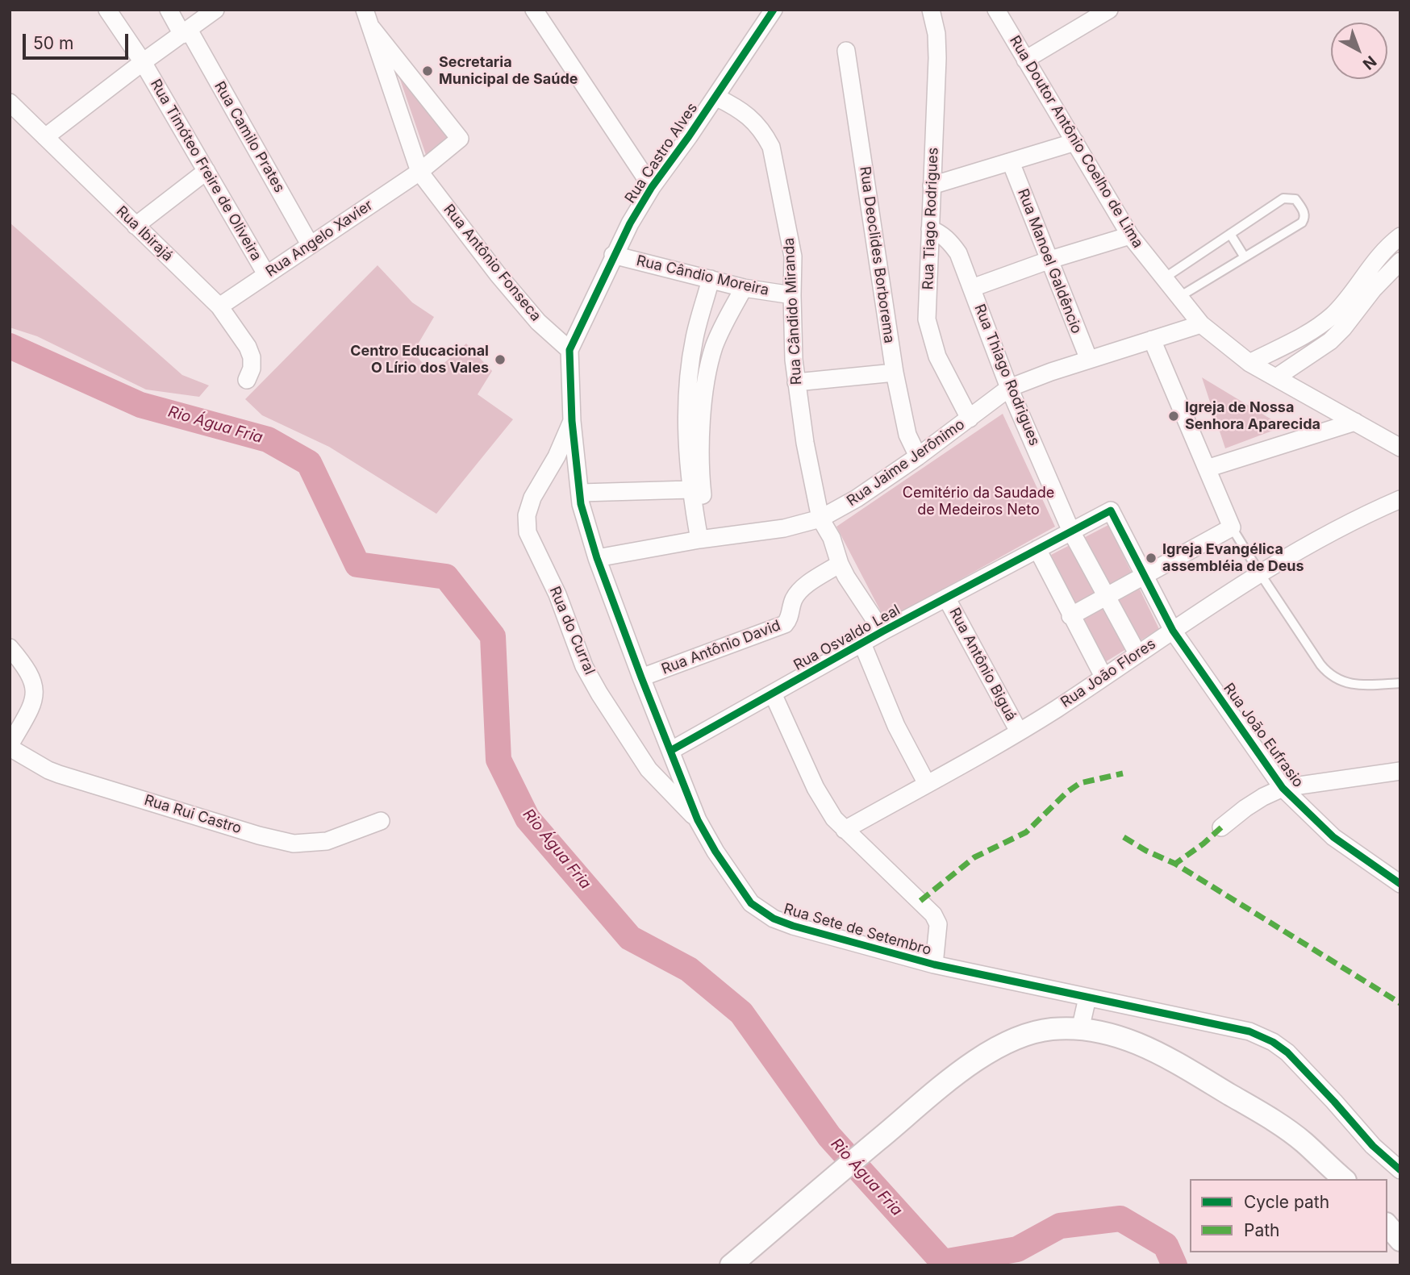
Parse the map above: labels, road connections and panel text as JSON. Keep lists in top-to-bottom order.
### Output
{
  "streets": {
    "street": [
      "Rua Camilo Prates",
      "Rua Doutor Antônio Coelho de Lima",
      "Rua Castro Alves",
      "Rua Timóteo Freire de Oliveira",
      "Rua Tiago Rodrigues",
      "Rua Ibirajá",
      "Rua Angelo Xavier",
      "Rua Deoclides Borborema",
      "Rua Manoel Galdêncio",
      "Rua Antônio Fonseca",
      "Rua Cândio Moreira",
      "Rua Cândido Miranda",
      "Rua Thiago Rodrigues",
      "Rua Jaime Jerônimo",
      "Rua do Curral",
      "Rua Osvaldo Leal",
      "Rua Antônio David",
      "Rua Antônio Biguá",
      "Rua João Flores",
      "Rua João Eufrasio",
      "Rua Rui Castro",
      "Rua Sete de Setembro"
    ]
  },
  "crossings": [
    ["Rua Camilo Prates", "Rua Angelo Xavier"],
    ["Rua Doutor Antônio Coelho de Lima", "Rua Jaime Jerônimo"],
    ["Rua Castro Alves", "Rua Antônio Fonseca"],
    ["Rua Castro Alves", "Rua Cândio Moreira"],
    ["Rua Castro Alves", "Rua Cândido Miranda"],
    ["Rua Castro Alves", "Rua Sete de Setembro"],
    ["Rua Timóteo Freire de Oliveira", "Rua Angelo Xavier"],
    ["Rua Tiago Rodrigues", "Rua Thiago Rodrigues"],
    ["Rua Tiago Rodrigues", "Rua Jaime Jerônimo"],
    ["Rua Ibirajá", "Rua Angelo Xavier"],
    ["Rua Angelo Xavier", "Rua Antônio Fonseca"],
    ["Rua Deoclides Borborema", "Rua Jaime Jerônimo"],
    ["Rua Manoel Galdêncio", "Rua Jaime Jerônimo"],
    ["Rua Antônio Fonseca", "Rua Sete de Setembro"],
    ["Rua Cândio Moreira", "Rua Cândido Miranda"],
    ["Rua Cândido Miranda", "Rua Jaime Jerônimo"],
    ["Rua Cândido Miranda", "Rua Osvaldo Leal"],
    ["Rua Cândido Miranda", "Rua Antônio David"],
    ["Rua Thiago Rodrigues", "Rua Jaime Jerônimo"],
    ["Rua Thiago Rodrigues", "Rua Osvaldo Leal"],
    ["Rua Thiago Rodrigues", "Rua João Flores"],
    ["Rua Jaime Jerônimo", "Rua Sete de Setembro"],
    ["Rua do Curral", "Rua Sete de Setembro"],
    ["Rua Osvaldo Leal", "Rua Antônio Biguá"],
    ["Rua Osvaldo Leal", "Rua João Eufrasio"],
    ["Rua Osvaldo Leal", "Rua Sete de Setembro"],
    ["Rua Antônio David", "Rua Sete de Setembro"],
    ["Rua Antônio Biguá", "Rua João Flores"],
    ["Rua João Flores", "Rua João Eufrasio"]
  ],
  "water": ["Rio Água Fria"],
  "parks": ["Cemitério da Saudade de Medeiros Neto"],
  "places": [
    "Secretaria Municipal de Saúde",
    "Centro Educacional O Lírio dos Vales",
    "Igreja de Nossa Senhora Aparecida",
    "Igreja Evangélica assembléia de Deus"
  ],
  "legend": ["Cycle path", "Path"],
  "scale_bar": "50 m",
  "north": "bottom right"
}
